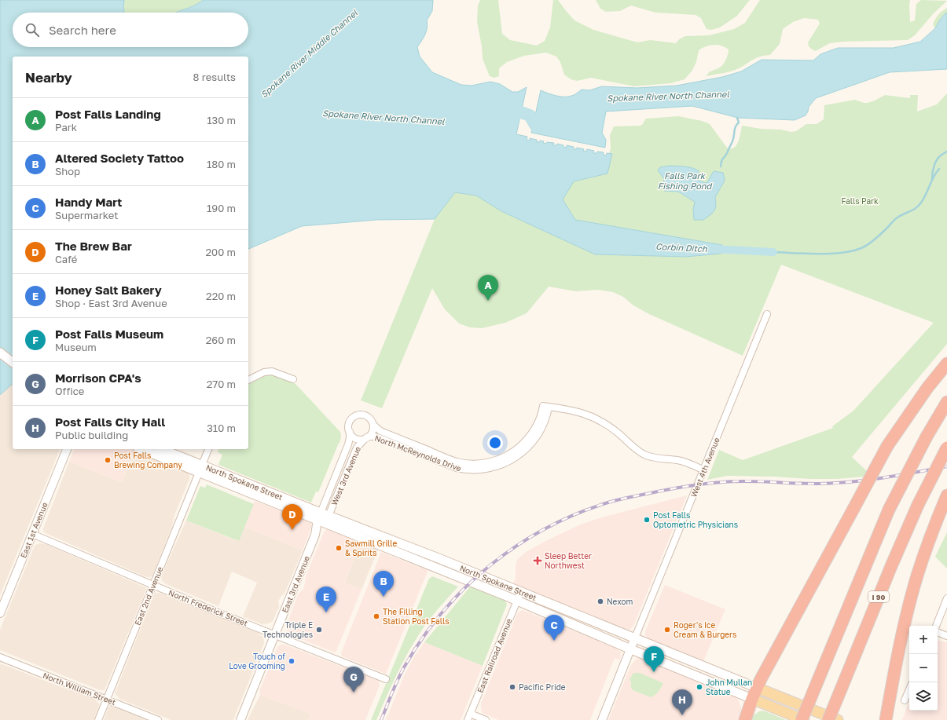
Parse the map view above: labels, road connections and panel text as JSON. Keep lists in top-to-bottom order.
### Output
{
  "streets": {
    "highway": ["I 90"],
    "main road": ["North Spokane Street"],
    "street": [
      "North McReynolds Drive",
      "West 4th Avenue",
      "West 3rd Avenue",
      "East 1st Avenue",
      "East 3rd Avenue",
      "East 2nd Avenue",
      "North Frederick Street",
      "East Railroad Avenue",
      "North William Street"
    ]
  },
  "crossings": [
    ["North McReynolds Drive", "West 3rd Avenue"],
    ["West 4th Avenue", "North Spokane Street"],
    ["West 3rd Avenue", "North Spokane Street"],
    ["West 3rd Avenue", "East 3rd Avenue"],
    ["North Spokane Street", "East 3rd Avenue"],
    ["North Spokane Street", "East 2nd Avenue"],
    ["North Spokane Street", "East Railroad Avenue"],
    ["East 1st Avenue", "North Frederick Street"],
    ["East 3rd Avenue", "North Frederick Street"],
    ["East 2nd Avenue", "North Frederick Street"],
    ["East 2nd Avenue", "North William Street"]
  ],
  "water": [
    "Spokane River Middle Channel",
    "Spokane River North Channel",
    "Falls Park Fishing Pond",
    "Corbin Ditch"
  ],
  "parks": ["Falls Park"],
  "places": {
    "other": [
      "Post Falls Brewing Company",
      "Post Falls Optometric Physicians",
      "Sawmill Grille & Spirits",
      "Nexom",
      "The Filling Station Post Falls",
      "Triple E Technologies",
      "Roger's Ice Cream & Burgers",
      "Touch of Love Grooming",
      "Pacific Pride",
      "John Mullan Statue"
    ],
    "health": ["Sleep Better Northwest"]
  },
  "page": {
    "search": "Search here",
    "heading": ["Nearby", "8 results"],
    "list": [
      {
        "mark": "A",
        "name": "Post Falls Landing",
        "note": "Park",
        "value": "130 m"
      },
      {
        "mark": "B",
        "name": "Altered Society Tattoo",
        "note": "Shop",
        "value": "180 m"
      },
      {
        "mark": "C",
        "name": "Handy Mart",
        "note": "Supermarket",
        "value": "190 m"
      },
      {
        "mark": "D",
        "name": "The Brew Bar",
        "note": "Café",
        "value": "200 m"
      },
      {
        "mark": "E",
        "name": "Honey Salt Bakery",
        "note": "Shop · East 3rd Avenue",
        "value": "220 m"
      },
      {
        "mark": "F",
        "name": "Post Falls Museum",
        "note": "Museum",
        "value": "260 m"
      },
      {
        "mark": "G",
        "name": "Morrison CPA's",
        "note": "Office",
        "value": "270 m"
      },
      {
        "mark": "H",
        "name": "Post Falls City Hall",
        "note": "Public building",
        "value": "310 m"
      }
    ],
    "pins": [
      "A",
      "D",
      "B",
      "E",
      "C",
      "F",
      "G",
      "H"
    ],
    "map_buttons": ["+", "−"]
  }
}
